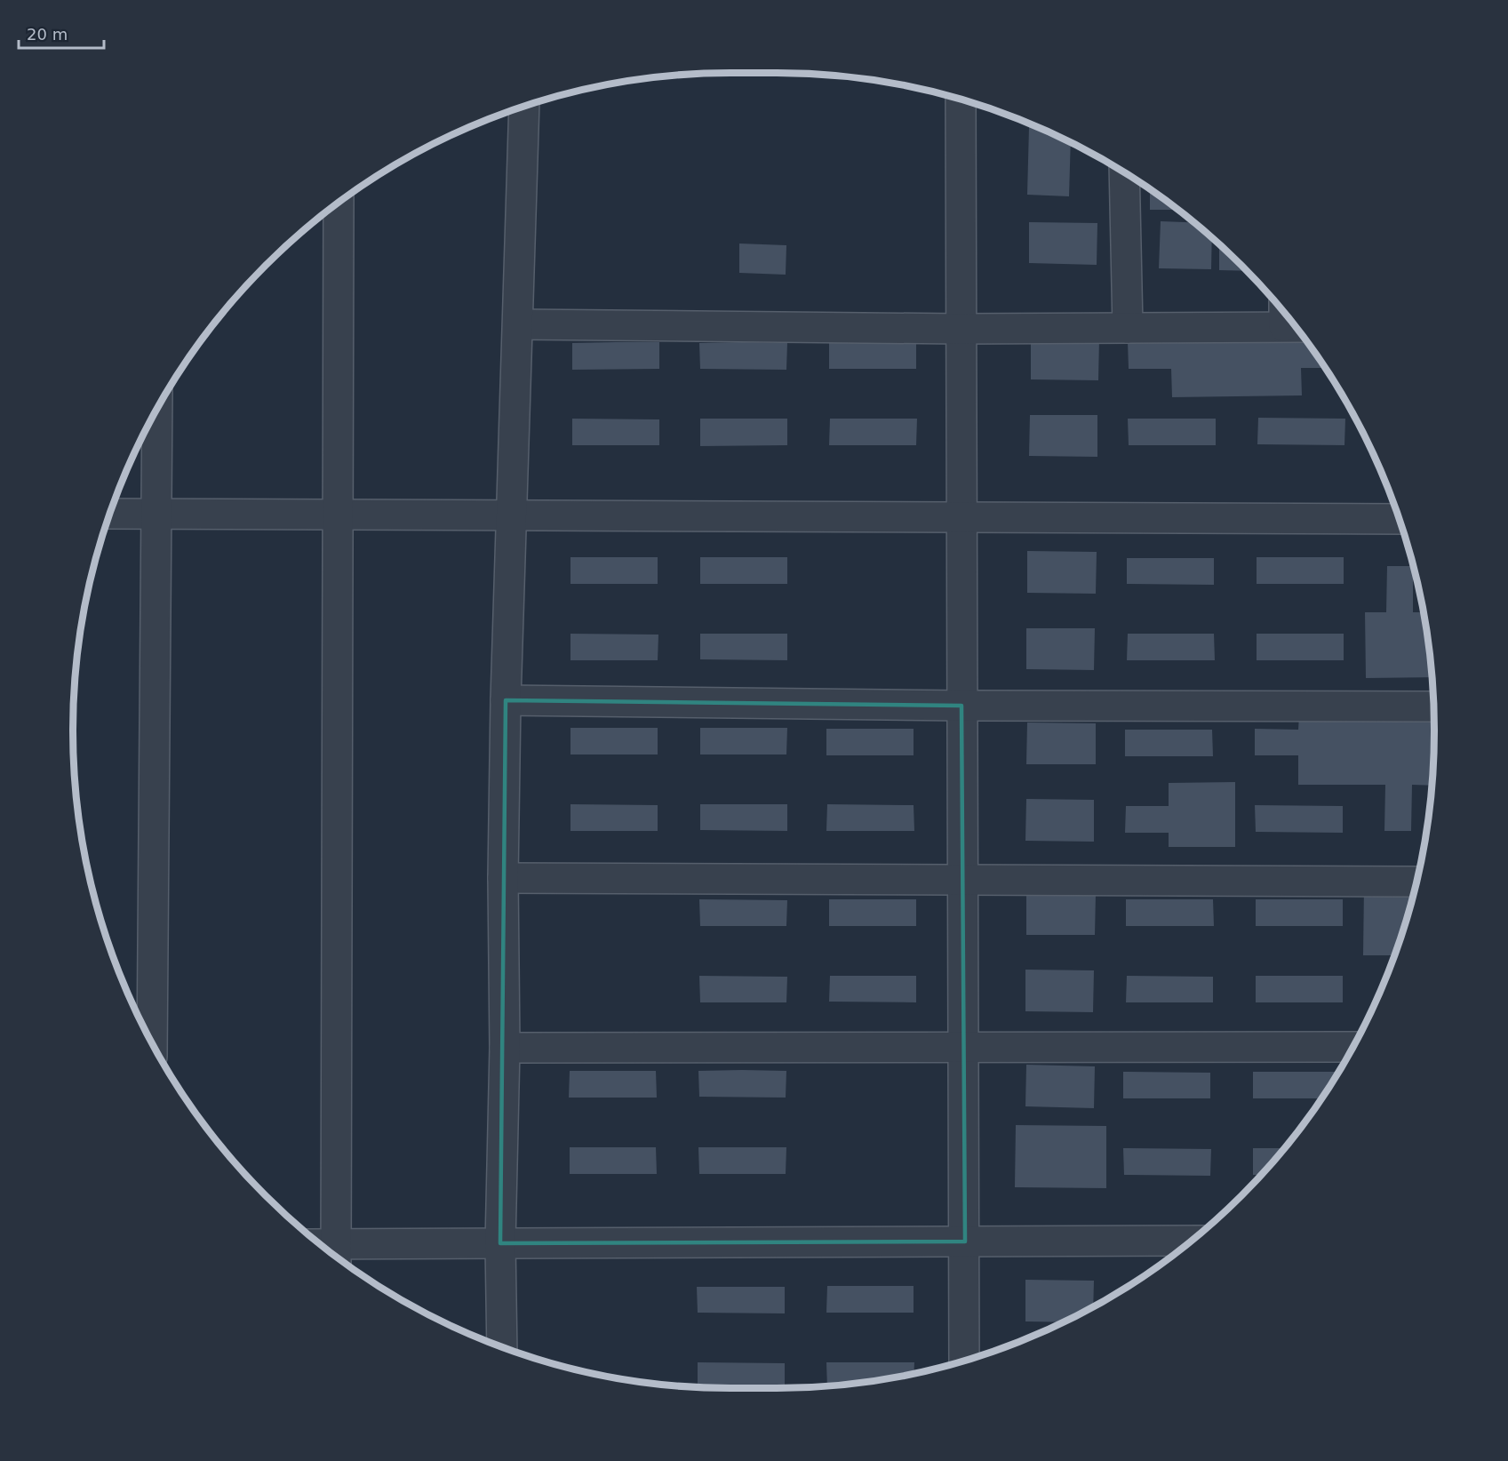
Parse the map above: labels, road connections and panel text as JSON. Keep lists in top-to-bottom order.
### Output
{
  "scale_bar": "20 m"
}
